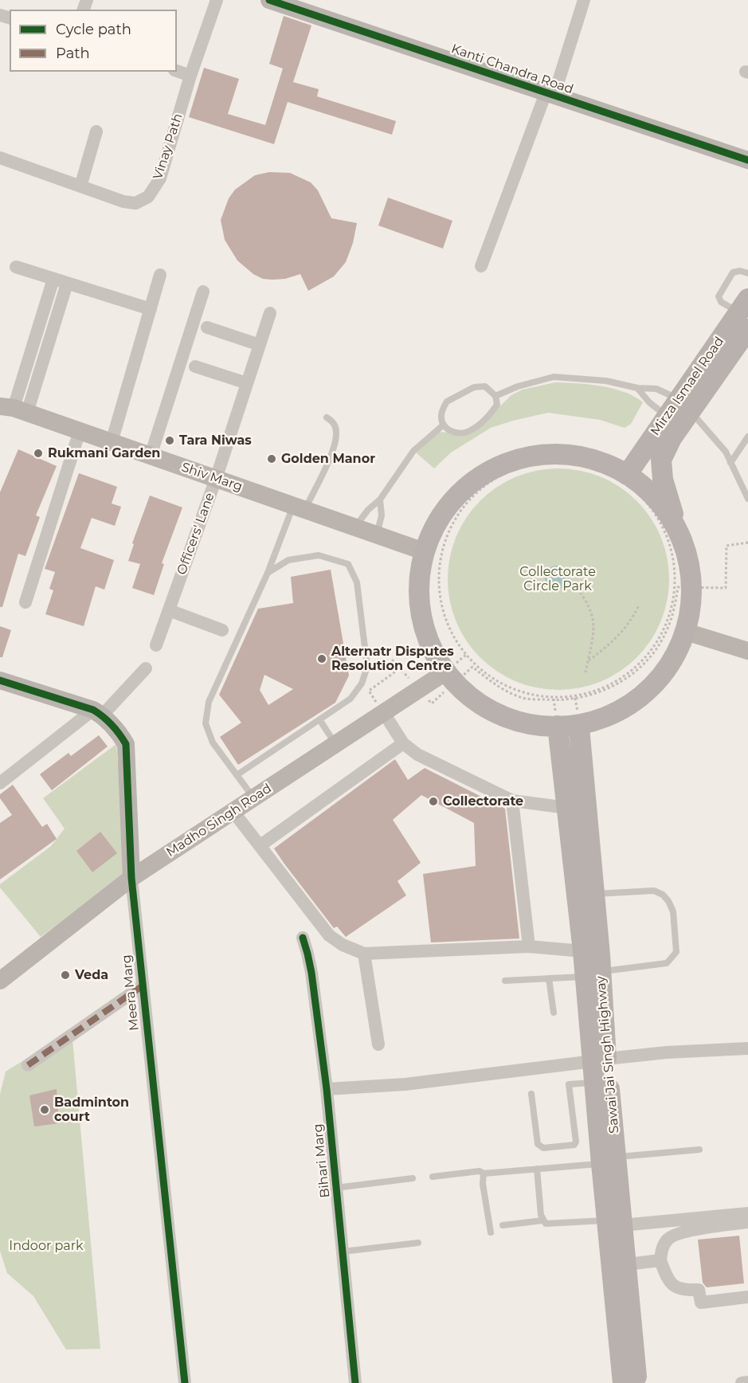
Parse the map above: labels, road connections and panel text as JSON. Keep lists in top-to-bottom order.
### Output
{
  "streets": {
    "main road": ["Mirza Ismael Road", "Sawai Jai Singh Highway"],
    "street": [
      "Kanti Chandra Road",
      "Vinay Path",
      "Shiv Marg",
      "Officers' Lane",
      "Madho Singh Road",
      "Meera Marg",
      "Bihari Marg"
    ]
  },
  "crossings": [
    ["Shiv Marg", "Officers' Lane"],
    ["Madho Singh Road", "Meera Marg"]
  ],
  "parks": ["Collectorate Circle Park", "Indoor park"],
  "places": [
    "Tara Niwas",
    "Rukmani Garden",
    "Golden Manor",
    "Alternatr Disputes Resolution Centre",
    "Collectorate",
    "Veda",
    "Badminton court"
  ],
  "legend": ["Cycle path", "Path"]
}
